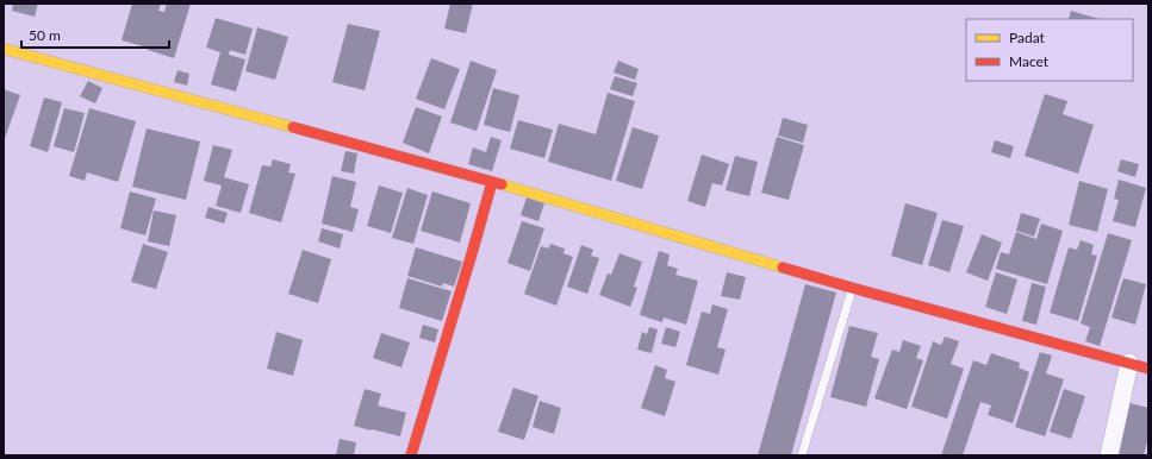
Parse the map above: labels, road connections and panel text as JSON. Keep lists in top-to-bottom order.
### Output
{
  "legend": ["Padat", "Macet"],
  "scale_bar": "50 m"
}
